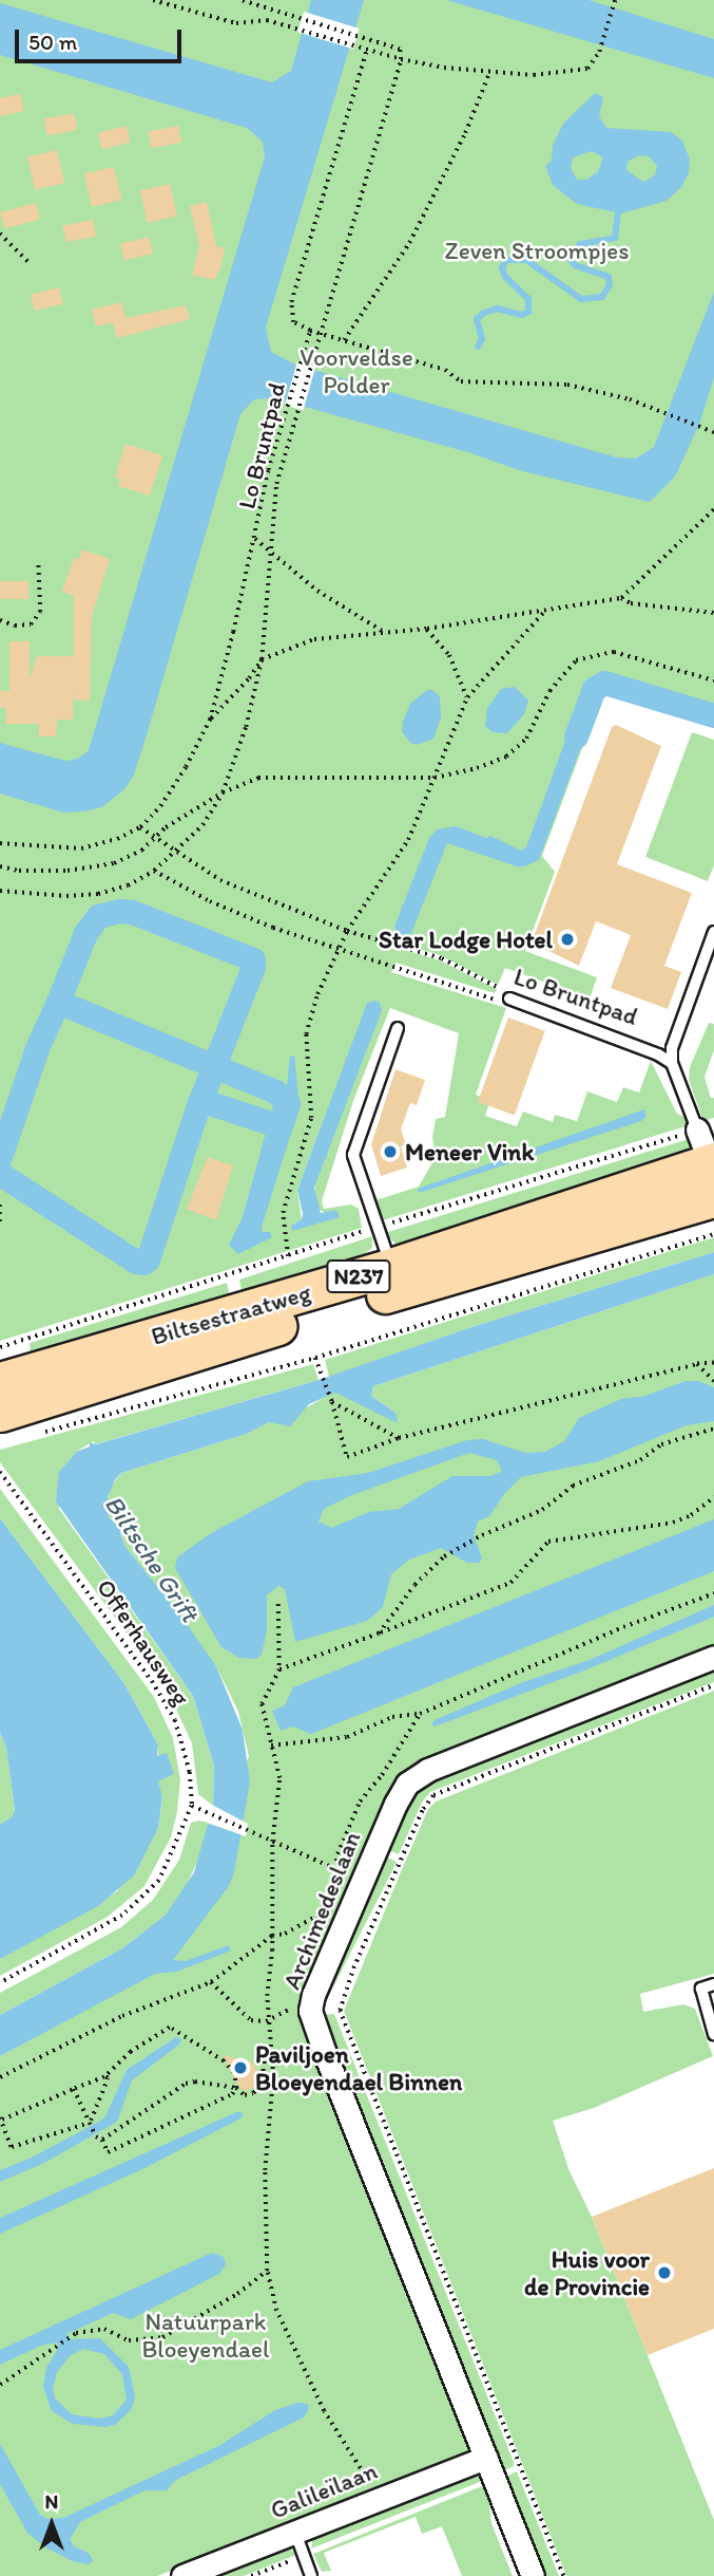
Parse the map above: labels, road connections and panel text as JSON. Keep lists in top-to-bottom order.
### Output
{
  "streets": {
    "main road": ["N237", "Biltsestraatweg"],
    "street": ["Archimedeslaan", "Galileïlaan"],
    "lane": ["Lo Bruntpad"],
    "path": ["Offerhausweg"]
  },
  "crossings": [
    ["Archimedeslaan", "Galileïlaan"]
  ],
  "water": ["Biltsche Grift"],
  "parks": ["Zeven Stroompjes", "Voorveldse Polder", "Natuurpark Bloeyendael"],
  "places": [
    "Star Lodge Hotel",
    "Meneer Vink",
    "Paviljoen Bloeyendael Binnen",
    "Huis voor de Provincie"
  ],
  "scale_bar": "50 m",
  "north": "top"
}
